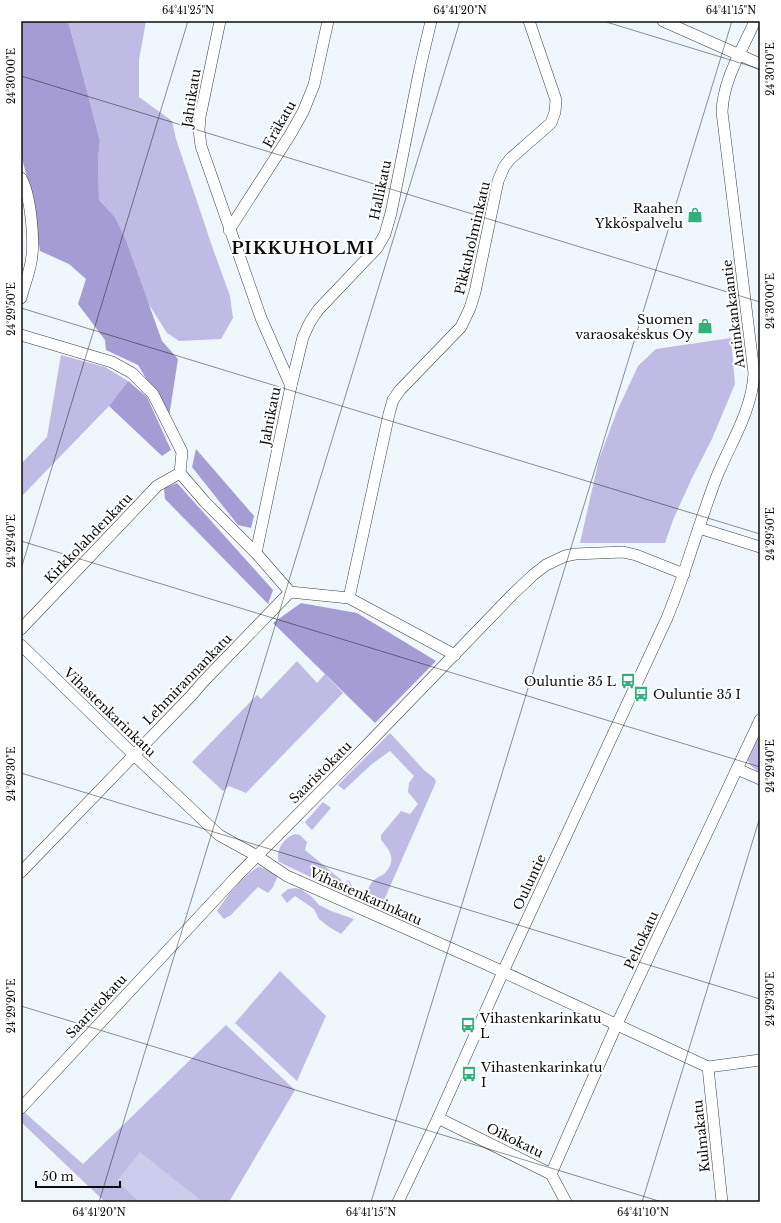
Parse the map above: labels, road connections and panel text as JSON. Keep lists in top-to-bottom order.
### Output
{
  "streets": {
    "street": [
      "Jahtikatu",
      "Eräkatu",
      "Hallikatu",
      "Pikkuholminkatu",
      "Antinkankaantie",
      "Kirkkolahdenkatu",
      "Lehmirannankatu",
      "Vihastenkarinkatu",
      "Saaristokatu",
      "Ouluntie",
      "Peltokatu",
      "Kulmakatu",
      "Oikokatu"
    ]
  },
  "crossings": [
    ["Jahtikatu", "Eräkatu"],
    ["Jahtikatu", "Hallikatu"],
    ["Antinkankaantie", "Saaristokatu"],
    ["Antinkankaantie", "Ouluntie"],
    ["Lehmirannankatu", "Vihastenkarinkatu"],
    ["Vihastenkarinkatu", "Saaristokatu"],
    ["Vihastenkarinkatu", "Ouluntie"],
    ["Vihastenkarinkatu", "Peltokatu"],
    ["Vihastenkarinkatu", "Kulmakatu"],
    ["Saaristokatu", "Ouluntie"],
    ["Ouluntie", "Oikokatu"],
    ["Peltokatu", "Oikokatu"]
  ],
  "districts": ["PIKKUHOLMI"],
  "places": {
    "shop": ["Raahen Ykköspalvelu", "Suomen varaosakeskus Oy"],
    "bus stop": [
      "Ouluntie 35 L",
      "Ouluntie 35 I",
      "Vihastenkarinkatu L",
      "Vihastenkarinkatu I"
    ]
  },
  "scale_bar": "50 m",
  "coordinates": [
    "64°41'25\"N",
    "64°41'20\"N",
    "64°41'15\"N",
    "24°30'10\"E",
    "24°30'00\"E",
    "24°29'50\"E",
    "24°29'40\"E",
    "24°29'30\"E",
    "24°29'20\"E",
    "64°41'10\"N"
  ]
}
